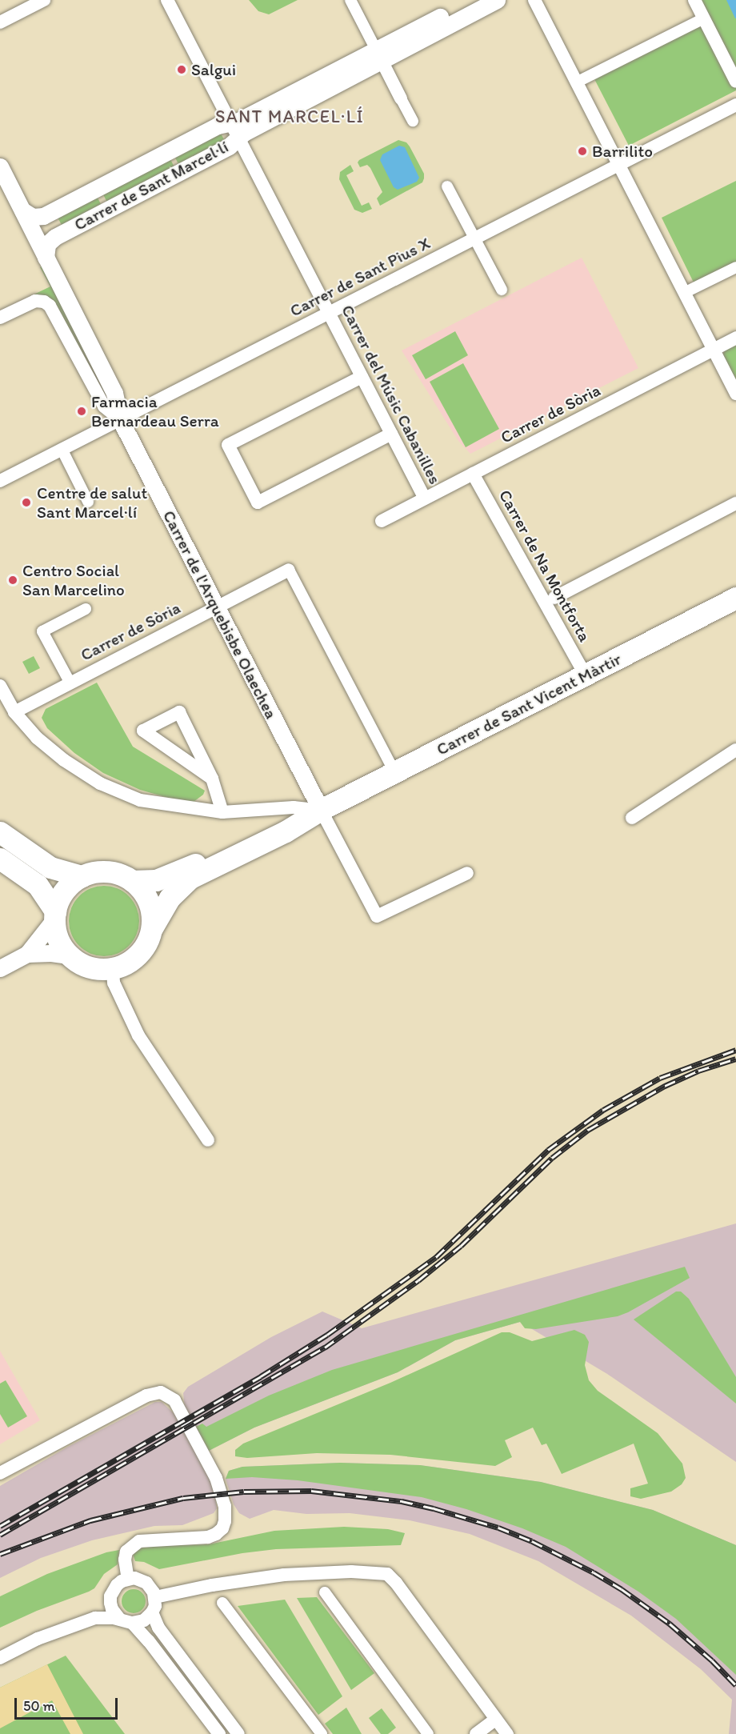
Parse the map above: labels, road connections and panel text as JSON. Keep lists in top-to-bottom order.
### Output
{
  "streets": {
    "main road": ["Carrer de Sant Vicent Màrtir"],
    "street": [
      "Carrer de Sant Marcel·lí",
      "Carrer de Sant Pius X",
      "Carrer del Músic Cabanilles",
      "Carrer de Sòria",
      "Carrer de Na Montforta",
      "Carrer de l'Arquebisbe Olaechea"
    ]
  },
  "crossings": [
    ["Carrer de Sant Marcel·lí", "Carrer del Músic Cabanilles"],
    ["Carrer de Sant Marcel·lí", "Carrer de l'Arquebisbe Olaechea"],
    ["Carrer de Sant Pius X", "Carrer del Músic Cabanilles"],
    ["Carrer de Sant Pius X", "Carrer de l'Arquebisbe Olaechea"],
    ["Carrer del Músic Cabanilles", "Carrer de Sòria"],
    ["Carrer de Sòria", "Carrer de Na Montforta"],
    ["Carrer de Sòria", "Carrer de l'Arquebisbe Olaechea"],
    ["Carrer de Na Montforta", "Carrer de Sant Vicent Màrtir"],
    ["Carrer de l'Arquebisbe Olaechea", "Carrer de Sant Vicent Màrtir"]
  ],
  "districts": ["SANT MARCEL·LÍ"],
  "places": [
    "Salgui",
    "Barrilito",
    "Farmacia Bernardeau Serra",
    "Centre de salut Sant Marcel·lí",
    "Centro Social San Marcelino"
  ],
  "scale_bar": "50 m"
}
